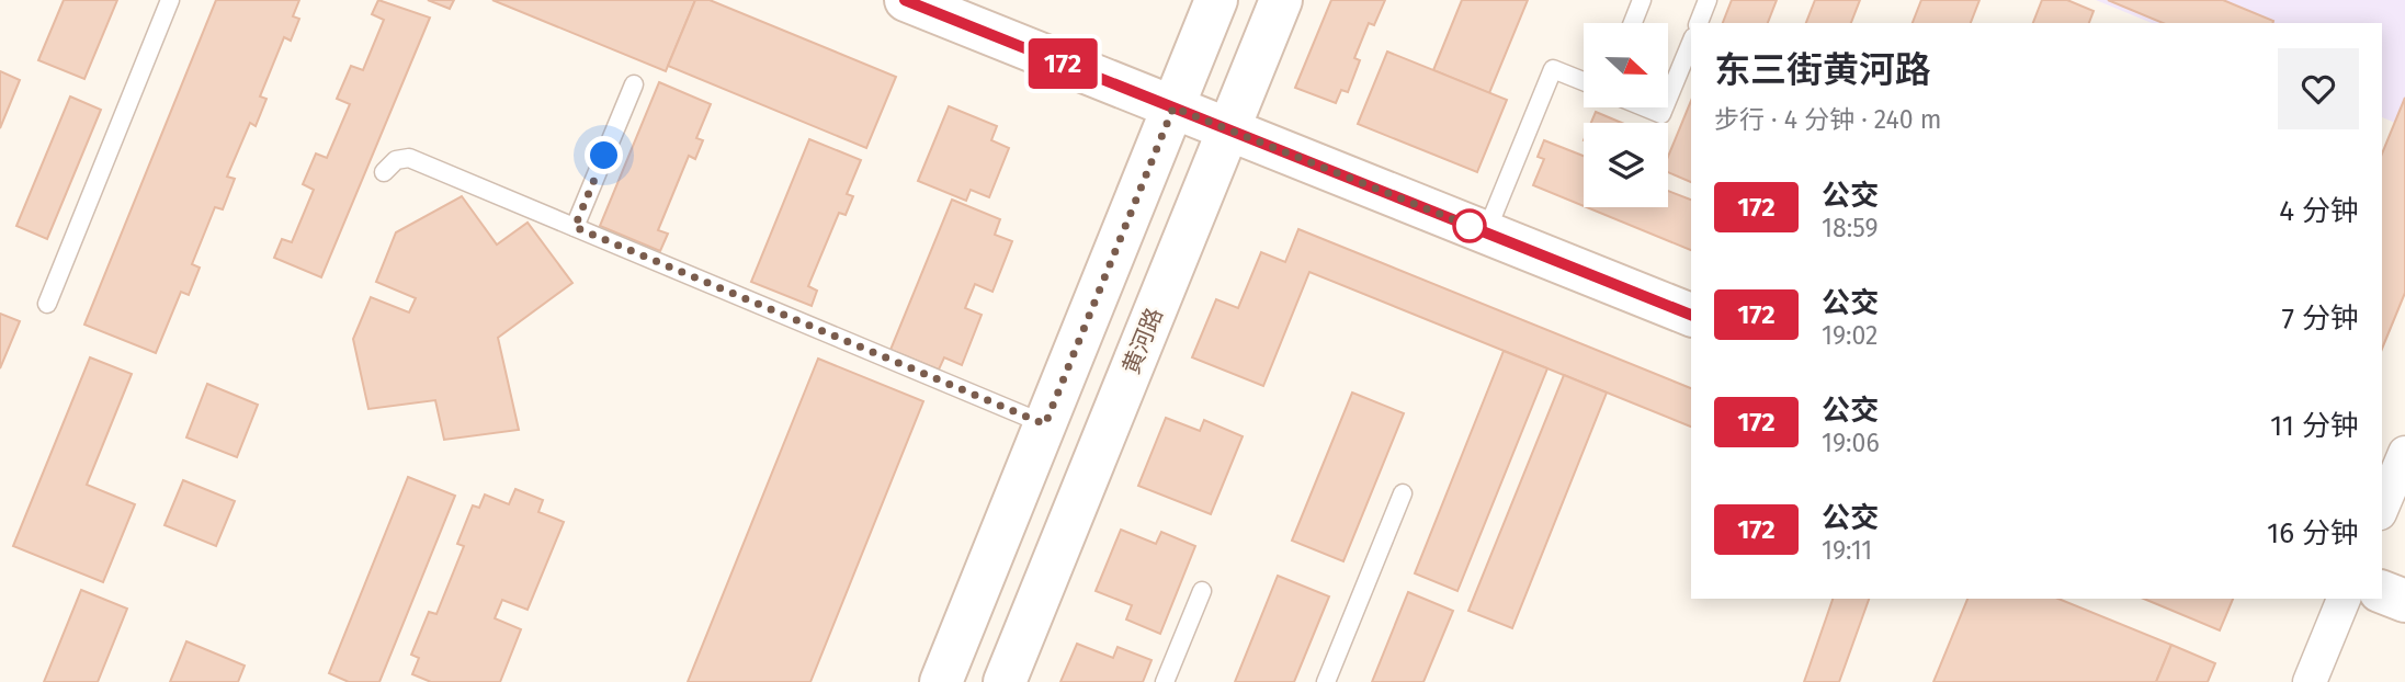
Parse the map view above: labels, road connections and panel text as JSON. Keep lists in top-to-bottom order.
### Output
{
  "streets": {
    "main road": ["黄河路"]
  },
  "lines": ["bus line 172"],
  "north": "right",
  "page": {
    "on_map": "172",
    "heading": ["东三街黄河路", "步行 · 4 分钟 · 240 m"],
    "list": [
      {
        "mark": "172",
        "name": "公交",
        "note": "18:59",
        "value": "4 分钟"
      },
      {
        "mark": "172",
        "name": "公交",
        "note": "19:02",
        "value": "7 分钟"
      },
      {
        "mark": "172",
        "name": "公交",
        "note": "19:06",
        "value": "11 分钟"
      },
      {
        "mark": "172",
        "name": "公交",
        "note": "19:11",
        "value": "16 分钟"
      }
    ]
  }
}
